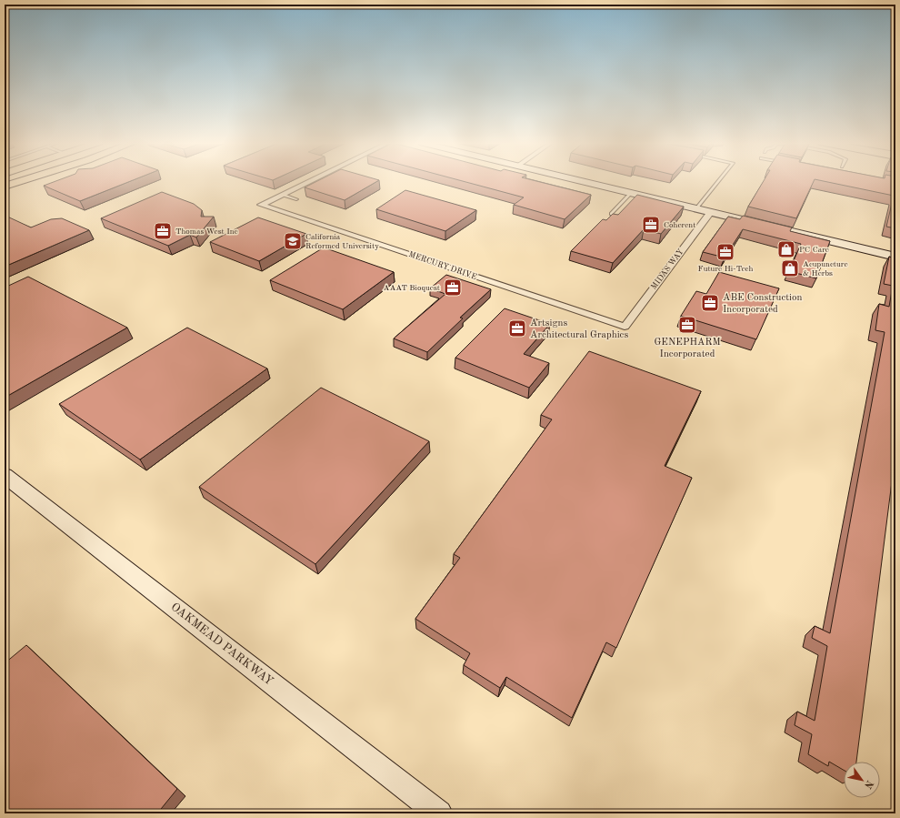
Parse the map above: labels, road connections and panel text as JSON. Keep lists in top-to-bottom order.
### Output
{
  "streets": {
    "street": ["MERCURY DRIVE", "MIDAS WAY", "OAKMEAD PARKWAY"]
  },
  "crossings": [
    ["MERCURY DRIVE", "MIDAS WAY"]
  ],
  "places": {
    "office": [
      "Coherent",
      "Thomas West Inc",
      "Future Hi-Tech",
      "AAAT Bioquest",
      "ABE Construction Incorporated",
      "GENEPHARM Incorporated",
      "Artsigns Architectural Graphics"
    ],
    "school or university": ["California Reformed University"],
    "shop": ["PC Care", "Acupuncture & Herbs"]
  },
  "north": "bottom right"
}
